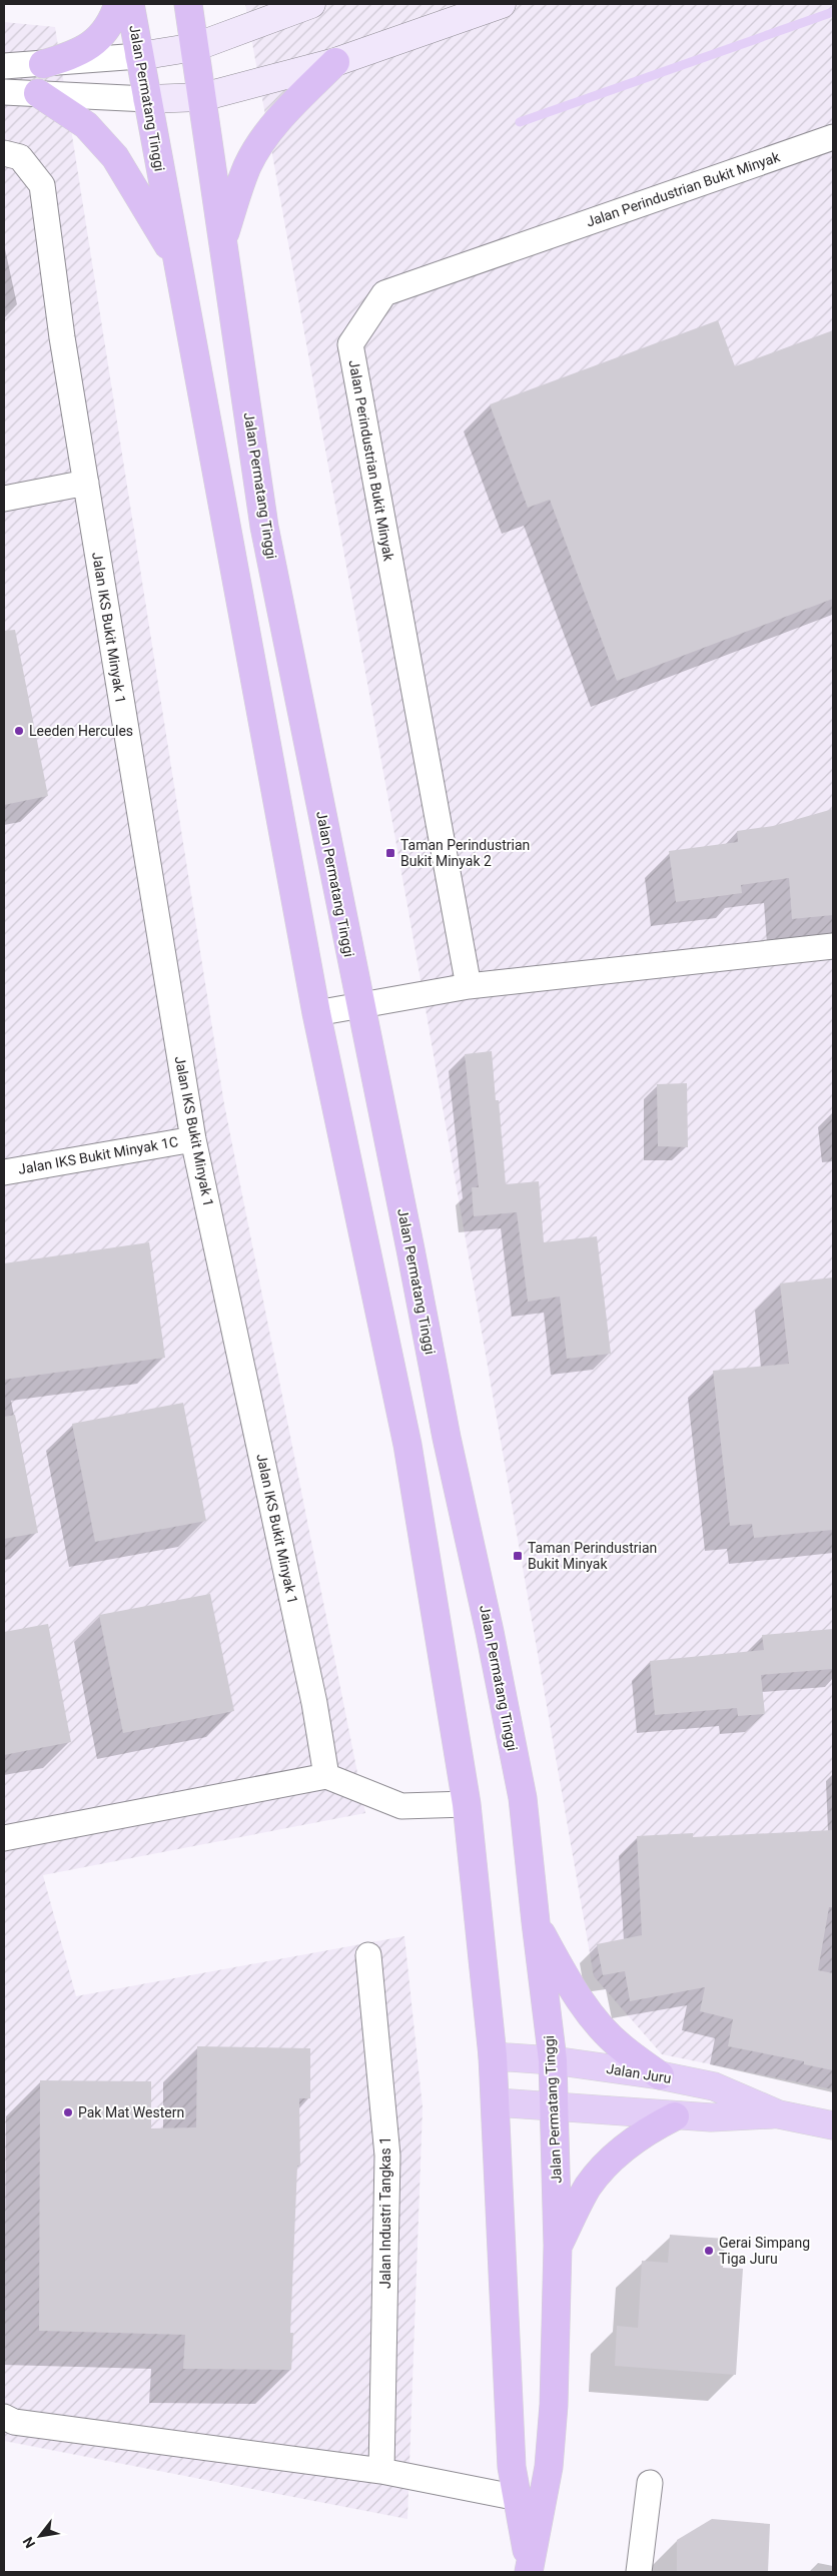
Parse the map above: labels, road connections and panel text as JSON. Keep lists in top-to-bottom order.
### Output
{
  "streets": {
    "highway": ["Jalan Permatang Tinggi"],
    "main road": ["Jalan Juru"],
    "street": [
      "Jalan Perindustrian Bukit Minyak",
      "Jalan IKS Bukit Minyak 1",
      "Jalan IKS Bukit Minyak 1C",
      "Jalan Industri Tangkas 1"
    ]
  },
  "crossings": [
    ["Jalan Permatang Tinggi", "Jalan Juru"],
    ["Jalan IKS Bukit Minyak 1", "Jalan IKS Bukit Minyak 1C"]
  ],
  "places": {
    "other": ["Leeden Hercules", "Pak Mat Western", "Gerai Simpang Tiga Juru"],
    "transit": ["Taman Perindustrian Bukit Minyak 2", "Taman Perindustrian Bukit Minyak"]
  },
  "north": "bottom left"
}
